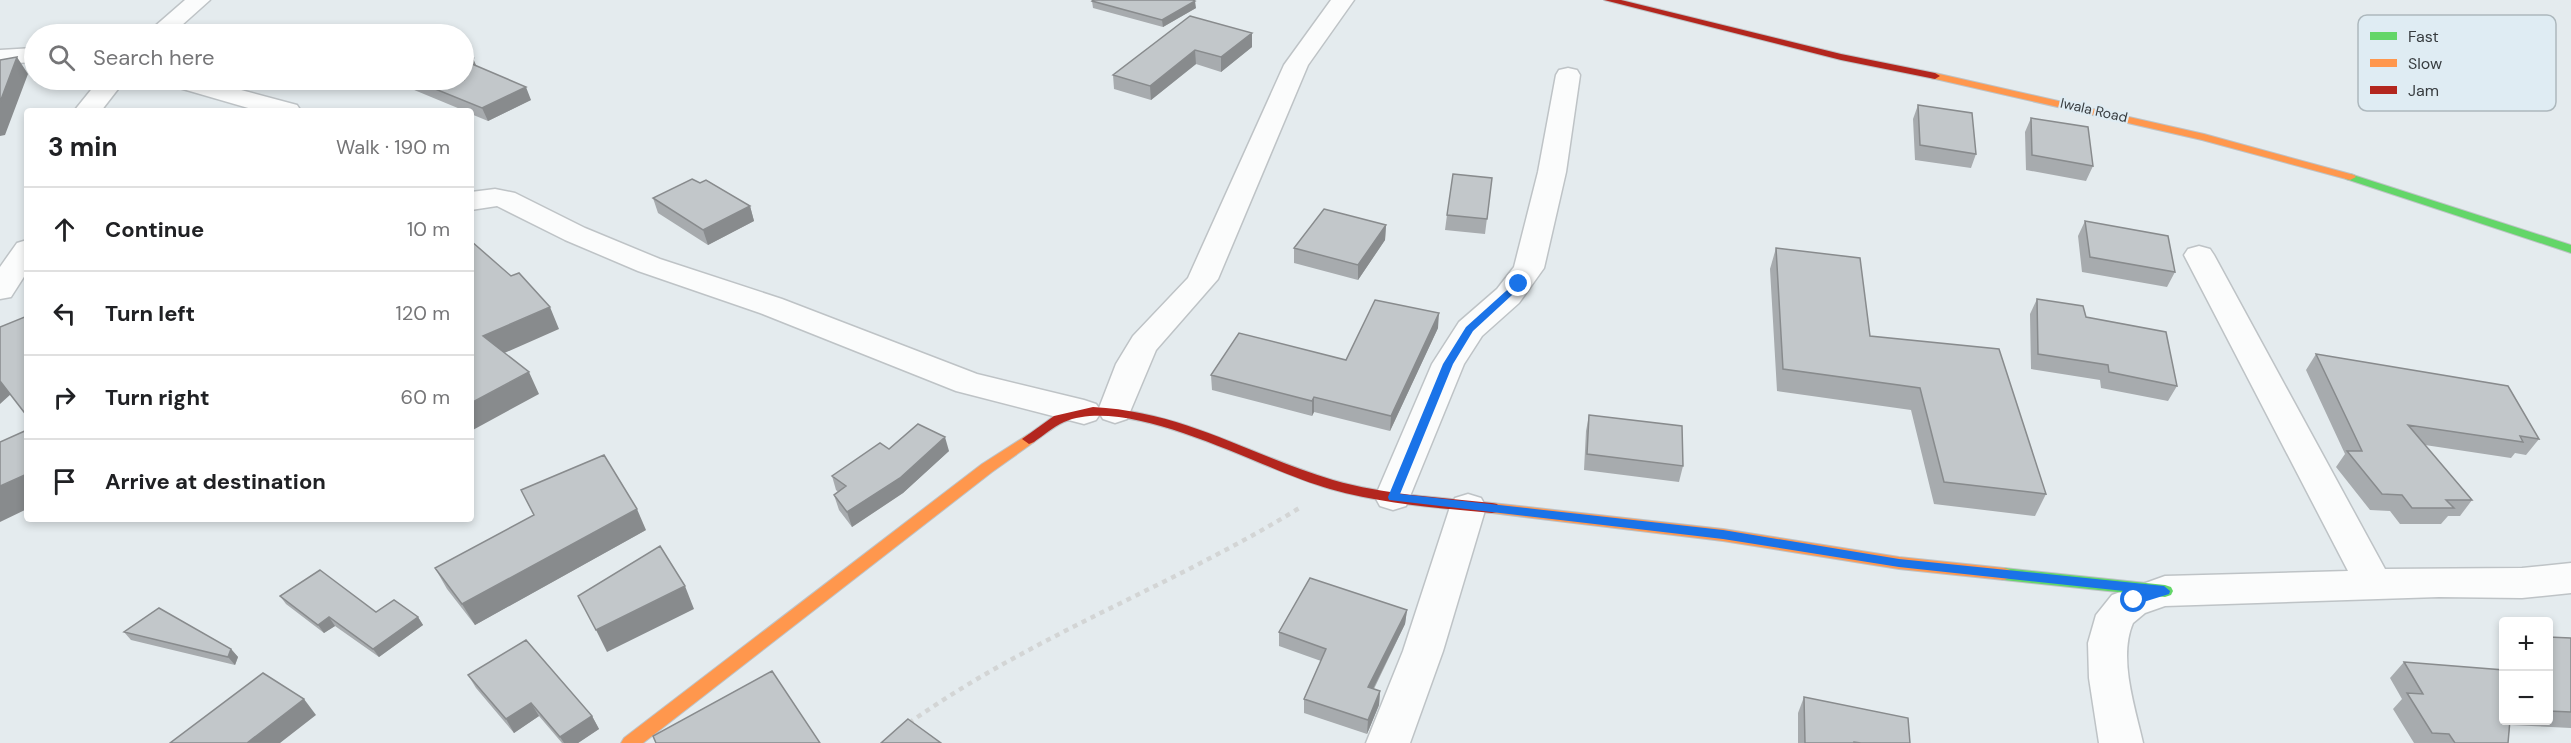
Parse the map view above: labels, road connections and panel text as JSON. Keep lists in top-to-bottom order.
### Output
{
  "streets": {
    "street": ["Iwala Road"]
  },
  "legend": ["Fast", "Slow", "Jam"],
  "page": {
    "search": "Search here",
    "heading": ["3 min", "Walk · 190 m"],
    "list": [
      ["Continue", "10 m"],
      ["Turn left", "120 m"],
      ["Turn right", "60 m"],
      "Arrive at destination"
    ],
    "map_buttons": ["+", "−"]
  }
}
